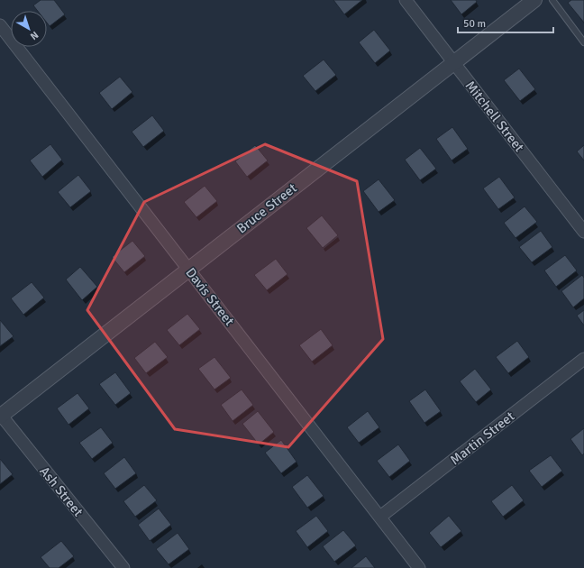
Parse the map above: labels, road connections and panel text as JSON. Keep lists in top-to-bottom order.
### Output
{
  "streets": {
    "street": [
      "Mitchell Street",
      "Bruce Street",
      "Davis Street",
      "Martin Street",
      "Ash Street"
    ]
  },
  "crossings": [
    ["Mitchell Street", "Bruce Street"],
    ["Bruce Street", "Davis Street"],
    ["Bruce Street", "Ash Street"],
    ["Davis Street", "Martin Street"]
  ],
  "scale_bar": "50 m",
  "north": "bottom right"
}
